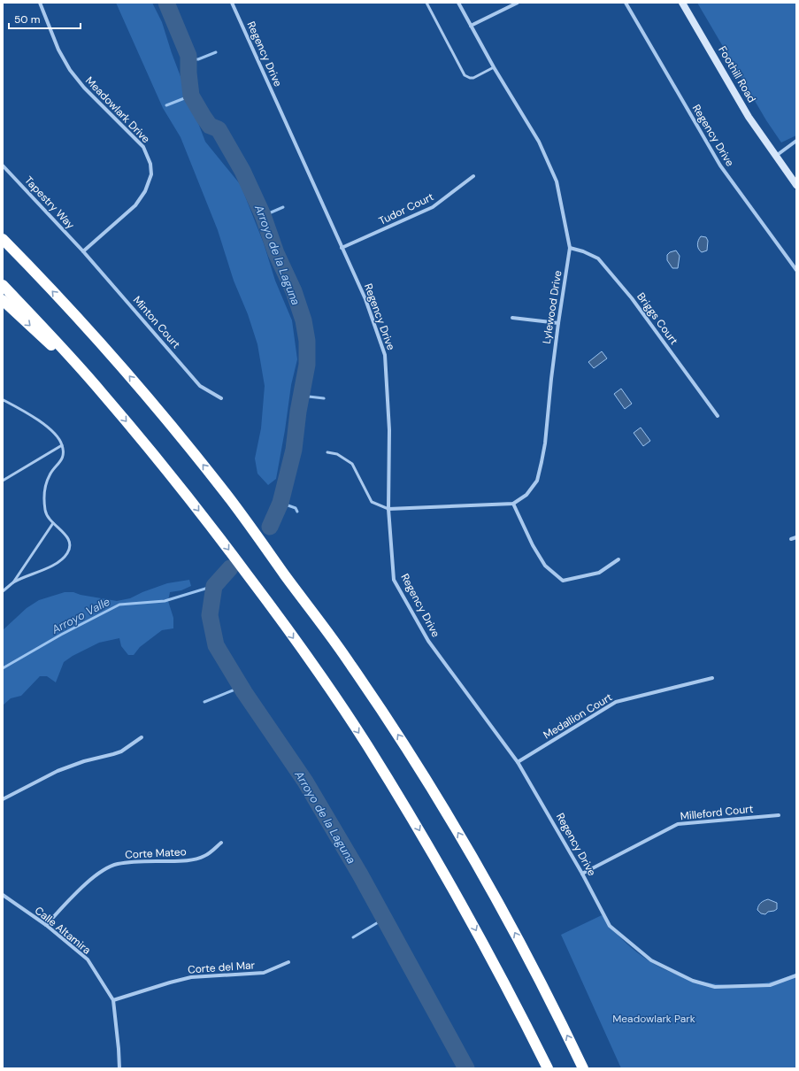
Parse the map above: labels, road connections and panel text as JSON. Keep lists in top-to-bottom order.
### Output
{
  "streets": {
    "main road": ["Foothill Road"],
    "street": [
      "Regency Drive",
      "Meadowlark Drive",
      "Tapestry Way",
      "Tudor Court",
      "Lylewood Drive",
      "Briggs Court",
      "Minton Court",
      "Medallion Court",
      "Milleford Court",
      "Corte Mateo",
      "Calle Altamira",
      "Corte del Mar"
    ]
  },
  "crossings": [
    ["Regency Drive", "Tudor Court"],
    ["Regency Drive", "Medallion Court"],
    ["Regency Drive", "Milleford Court"],
    ["Meadowlark Drive", "Tapestry Way"],
    ["Meadowlark Drive", "Minton Court"],
    ["Tapestry Way", "Minton Court"],
    ["Lylewood Drive", "Briggs Court"],
    ["Corte Mateo", "Calle Altamira"],
    ["Calle Altamira", "Corte del Mar"]
  ],
  "water": ["Arroyo de la Laguna", "Arroyo Valle"],
  "parks": ["Meadowlark Park"],
  "scale_bar": "50 m"
}
